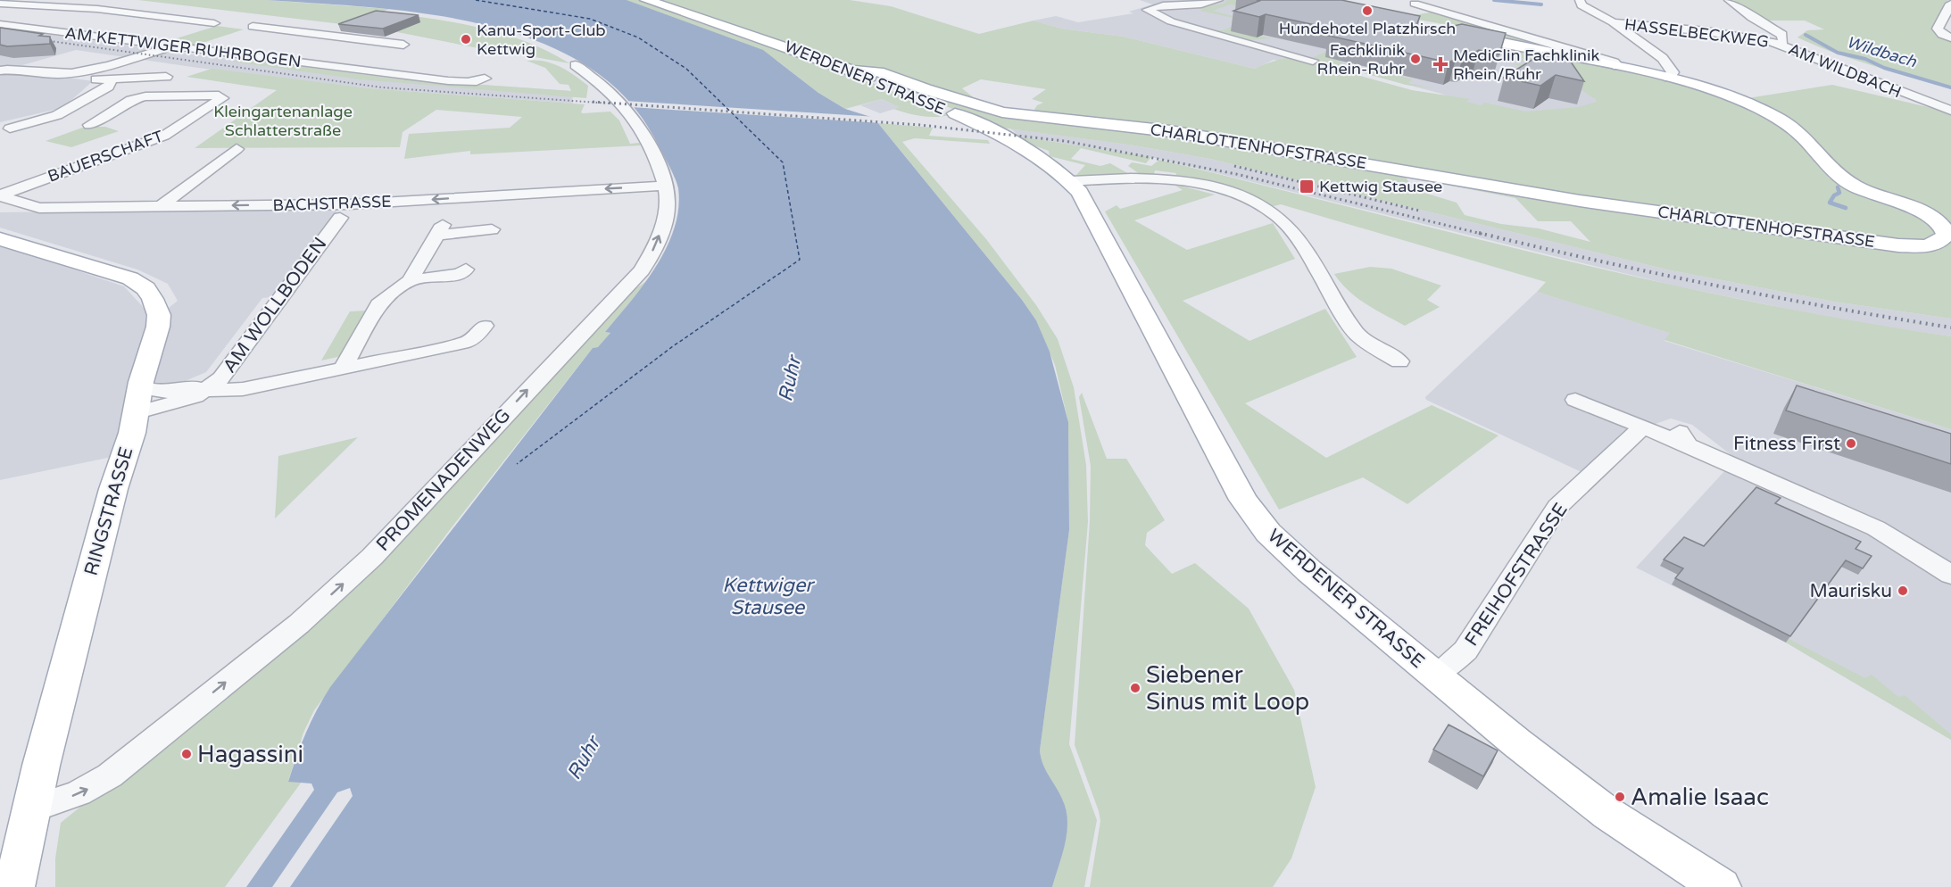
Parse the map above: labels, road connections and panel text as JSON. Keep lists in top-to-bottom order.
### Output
{
  "streets": {
    "main road": ["WERDENER STRASSE", "CHARLOTTENHOFSTRASSE", "RINGSTRASSE"],
    "street": [
      "HASSELBECKWEG",
      "AM KETTWIGER RUHRBOGEN",
      "AM WILDBACH",
      "BAUERSCHAFT",
      "BACHSTRASSE",
      "AM WOLLBODEN",
      "PROMENADENWEG",
      "FREIHOFSTRASSE"
    ]
  },
  "crossings": [
    ["HASSELBECKWEG", "AM WILDBACH"],
    ["WERDENER STRASSE", "CHARLOTTENHOFSTRASSE"],
    ["WERDENER STRASSE", "FREIHOFSTRASSE"],
    ["BAUERSCHAFT", "BACHSTRASSE"],
    ["BACHSTRASSE", "PROMENADENWEG"],
    ["PROMENADENWEG", "RINGSTRASSE"]
  ],
  "one_way": ["PROMENADENWEG"],
  "water": ["Wildbach", "Ruhr", "Kettwiger Stausee"],
  "parks": ["Kleingartenanlage Schlatterstraße"],
  "places": {
    "other": [
      "Hundehotel Platzhirsch",
      "Kanu-Sport-Club Kettwig",
      "Fachklinik Rhein-Ruhr",
      "Fitness First",
      "Maurisku",
      "Siebener Sinus mit Loop",
      "Hagassini",
      "Amalie Isaac"
    ],
    "health": ["MediClin Fachklinik Rhein/Ruhr"],
    "transit": ["Kettwig Stausee"]
  }
}
